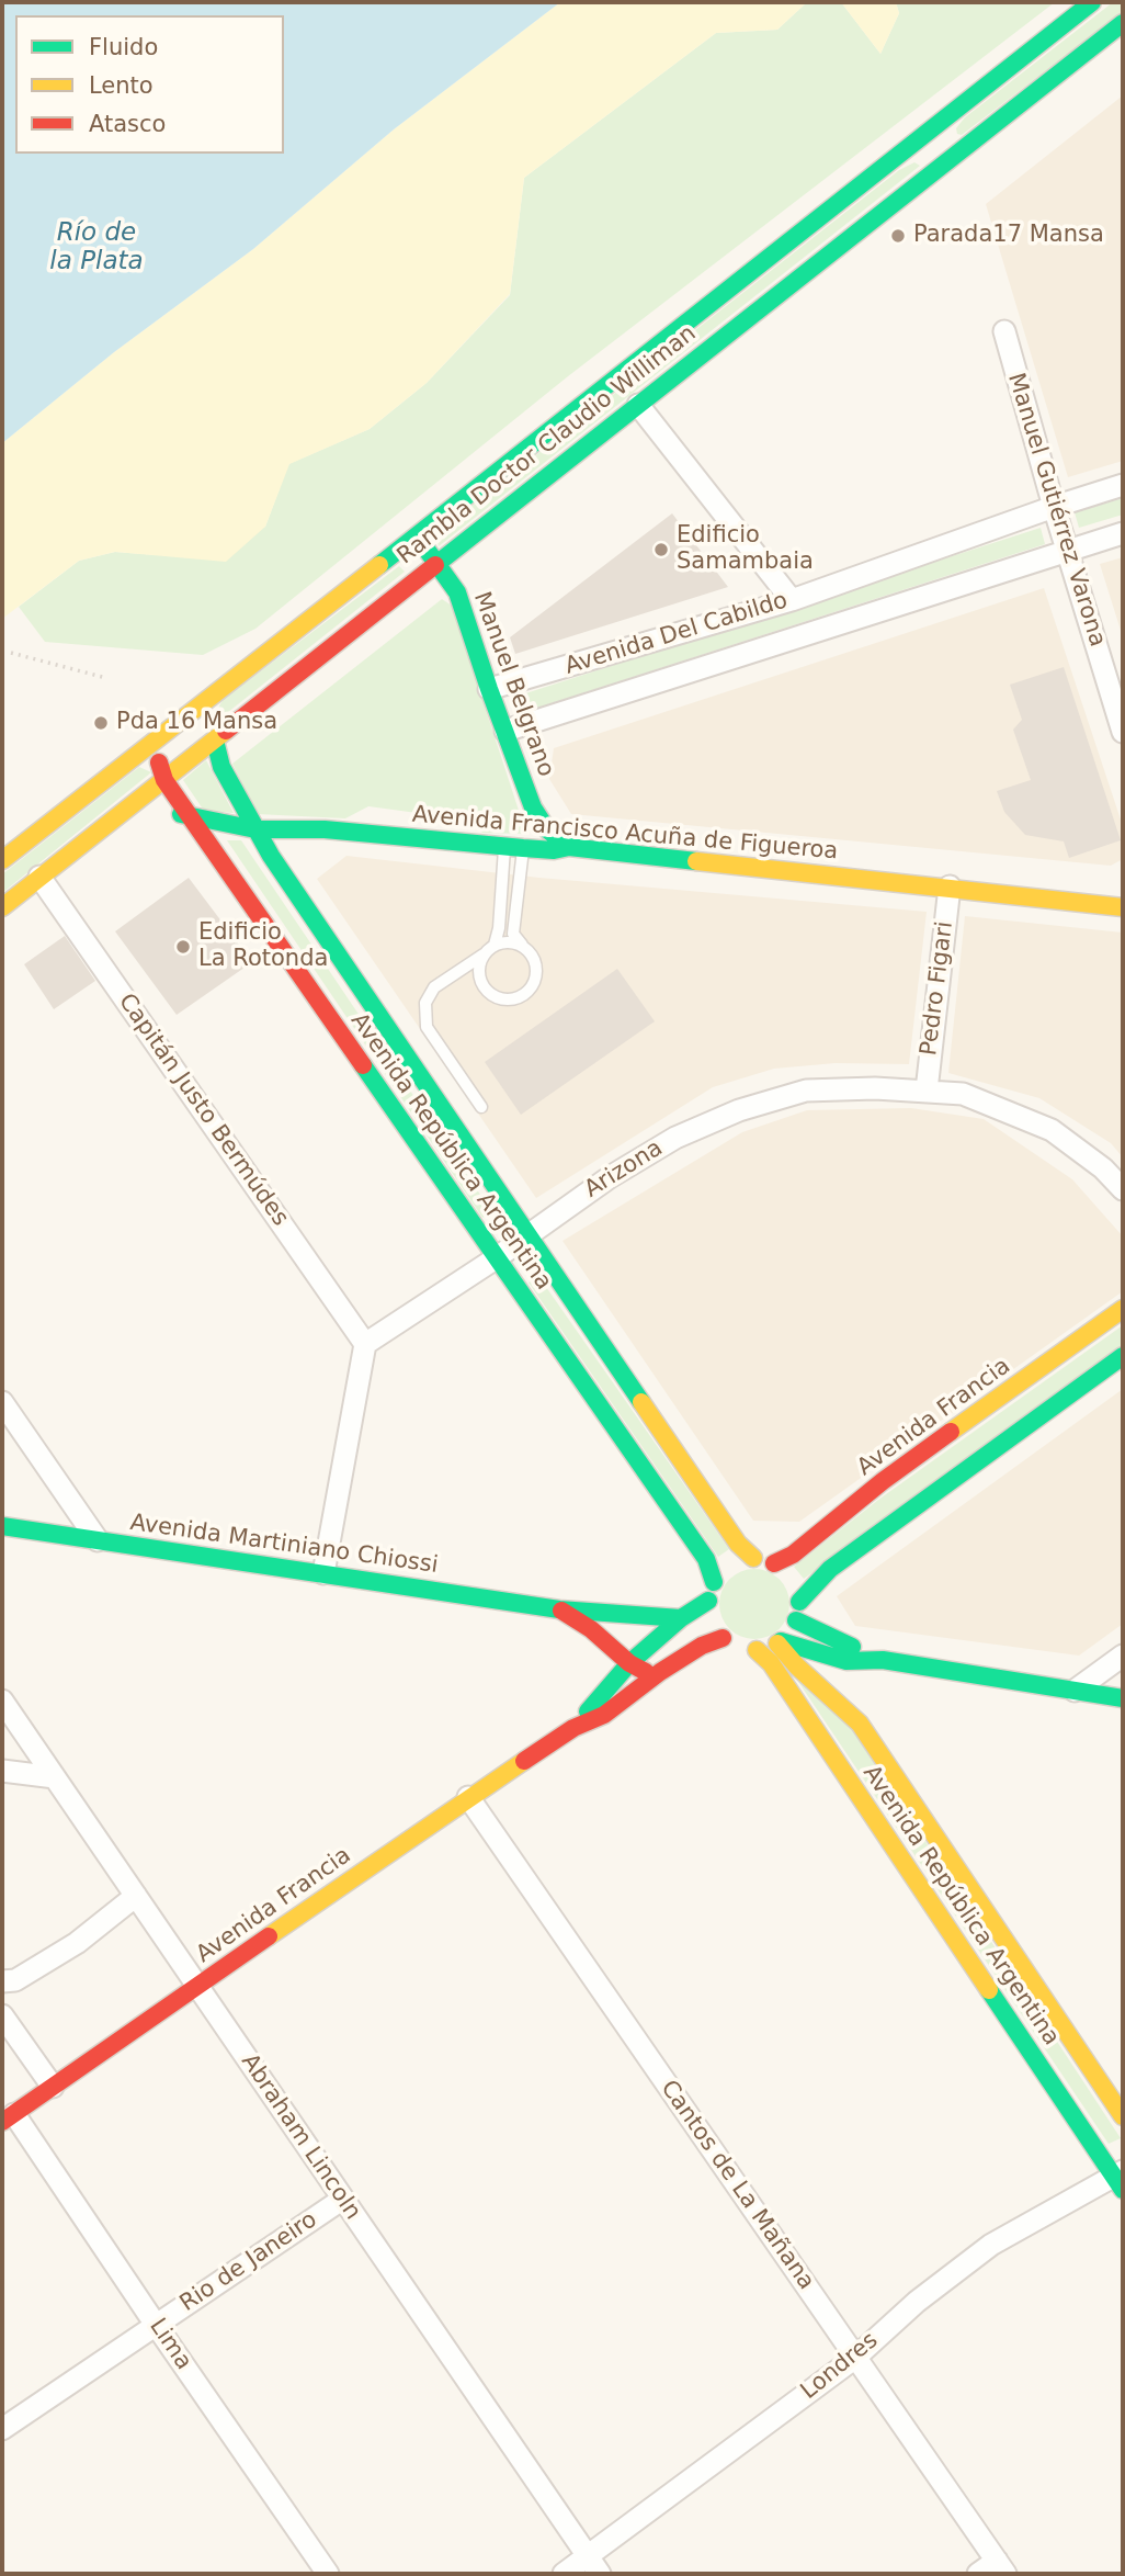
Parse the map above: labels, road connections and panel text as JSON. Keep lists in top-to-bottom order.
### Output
{
  "streets": {
    "street": [
      "Rambla Doctor Claudio Williman",
      "Manuel Gutiérrez Varona",
      "Avenida Del Cabildo",
      "Manuel Belgrano",
      "Avenida Francisco Acuña de Figueroa",
      "Pedro Figari",
      "Capitán Justo Bermúdes",
      "Avenida República Argentina",
      "Arizona",
      "Avenida Francia",
      "Avenida Martiniano Chiossi",
      "Abraham Lincoln",
      "Cantos de La Mañana",
      "Rio de Janeiro",
      "Lima",
      "Londres"
    ]
  },
  "crossings": [
    ["Rambla Doctor Claudio Williman", "Manuel Belgrano"],
    ["Rambla Doctor Claudio Williman", "Avenida Francisco Acuña de Figueroa"],
    ["Rambla Doctor Claudio Williman", "Capitán Justo Bermúdes"],
    ["Rambla Doctor Claudio Williman", "Avenida República Argentina"],
    ["Manuel Gutiérrez Varona", "Avenida Del Cabildo"],
    ["Avenida Del Cabildo", "Manuel Belgrano"],
    ["Manuel Belgrano", "Avenida Francisco Acuña de Figueroa"],
    ["Avenida Francisco Acuña de Figueroa", "Pedro Figari"],
    ["Avenida Francisco Acuña de Figueroa", "Avenida República Argentina"],
    ["Pedro Figari", "Arizona"],
    ["Capitán Justo Bermúdes", "Arizona"],
    ["Avenida República Argentina", "Arizona"],
    ["Avenida República Argentina", "Avenida Francia"],
    ["Avenida República Argentina", "Londres"],
    ["Avenida Francia", "Avenida Martiniano Chiossi"],
    ["Avenida Francia", "Abraham Lincoln"],
    ["Avenida Francia", "Cantos de La Mañana"],
    ["Avenida Francia", "Lima"],
    ["Abraham Lincoln", "Rio de Janeiro"],
    ["Abraham Lincoln", "Londres"],
    ["Cantos de La Mañana", "Londres"],
    ["Rio de Janeiro", "Lima"]
  ],
  "water": ["Río de la Plata"],
  "places": [
    "Parada17 Mansa",
    "Edificio Samambaia",
    "Pda 16 Mansa",
    "Edificio La Rotonda"
  ],
  "legend": ["Fluido", "Lento", "Atasco"]
}
